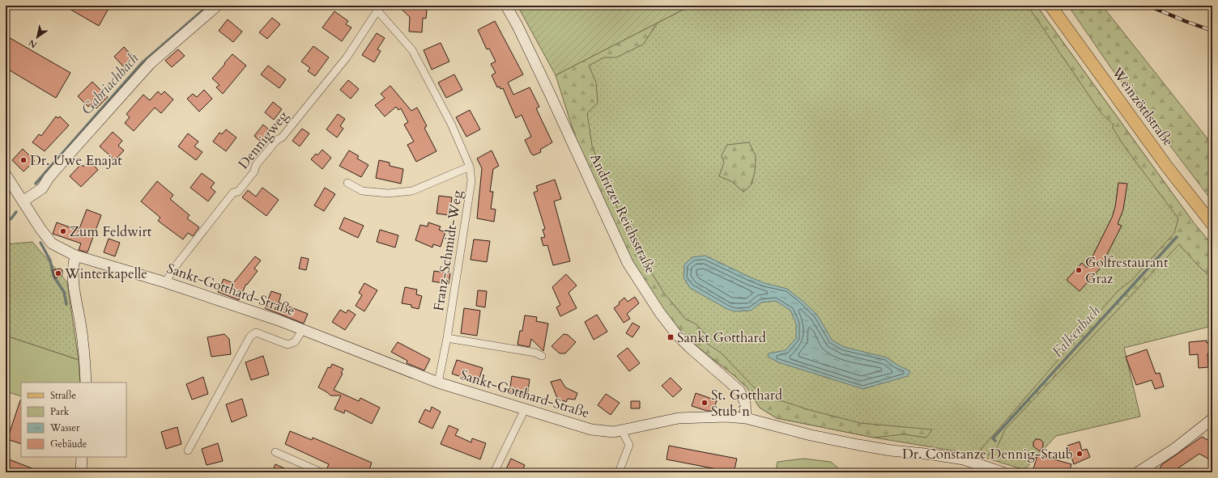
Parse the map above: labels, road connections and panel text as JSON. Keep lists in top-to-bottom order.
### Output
{
  "streets": {
    "main road": ["Weinzöttlstraße", "Andritzer Reichsstraße", "Sankt-Gotthard-Straße"],
    "street": ["Dennigweg", "Franz-Schmidt-Weg"]
  },
  "crossings": [
    ["Dennigweg", "Franz-Schmidt-Weg"],
    ["Dennigweg", "Sankt-Gotthard-Straße"],
    ["Andritzer Reichsstraße", "Sankt-Gotthard-Straße"],
    ["Franz-Schmidt-Weg", "Sankt-Gotthard-Straße"]
  ],
  "water": ["Gabriachbach", "Falkenbach"],
  "places": {
    "other": [
      "Dr. Uwe Enajat",
      "Zum Feldwirt",
      "Golfrestaurant Graz",
      "Winterkapelle",
      "St. Gotthard Stub´n",
      "Dr. Constanze Dennig-Staub"
    ],
    "transit": ["Sankt Gotthard"]
  },
  "legend": [
    "Straße",
    "Park",
    "Wasser",
    "Gebäude"
  ],
  "north": "bottom left"
}
